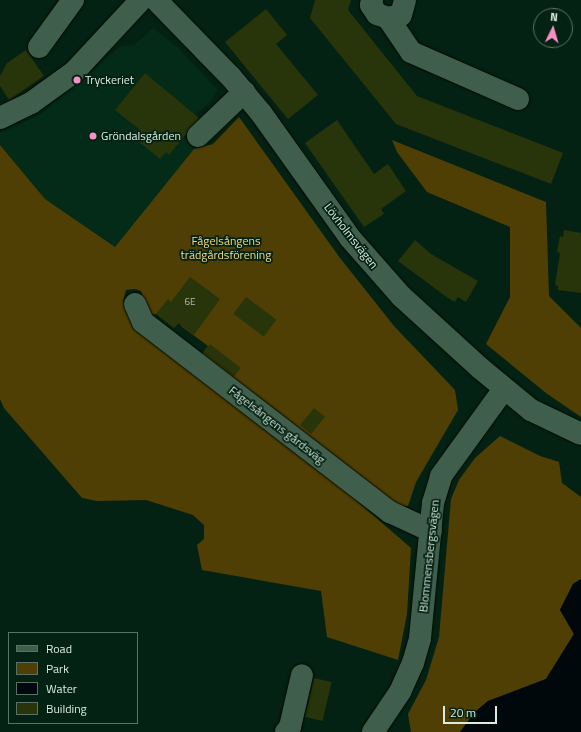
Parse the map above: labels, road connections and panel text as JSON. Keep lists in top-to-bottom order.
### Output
{
  "streets": {
    "street": ["Lövholmsvägen", "Fågelsångens gårdsväg", "Blommensbergsvägen"]
  },
  "crossings": [
    ["Lövholmsvägen", "Blommensbergsvägen"],
    ["Fågelsångens gårdsväg", "Blommensbergsvägen"]
  ],
  "parks": ["Fågelsångens trädgårdsförening"],
  "places": ["Tryckeriet", "Gröndalsgården"],
  "house_numbers": ["6E"],
  "legend": [
    "Road",
    "Park",
    "Water",
    "Building"
  ],
  "scale_bar": "20 m",
  "north": "top"
}
